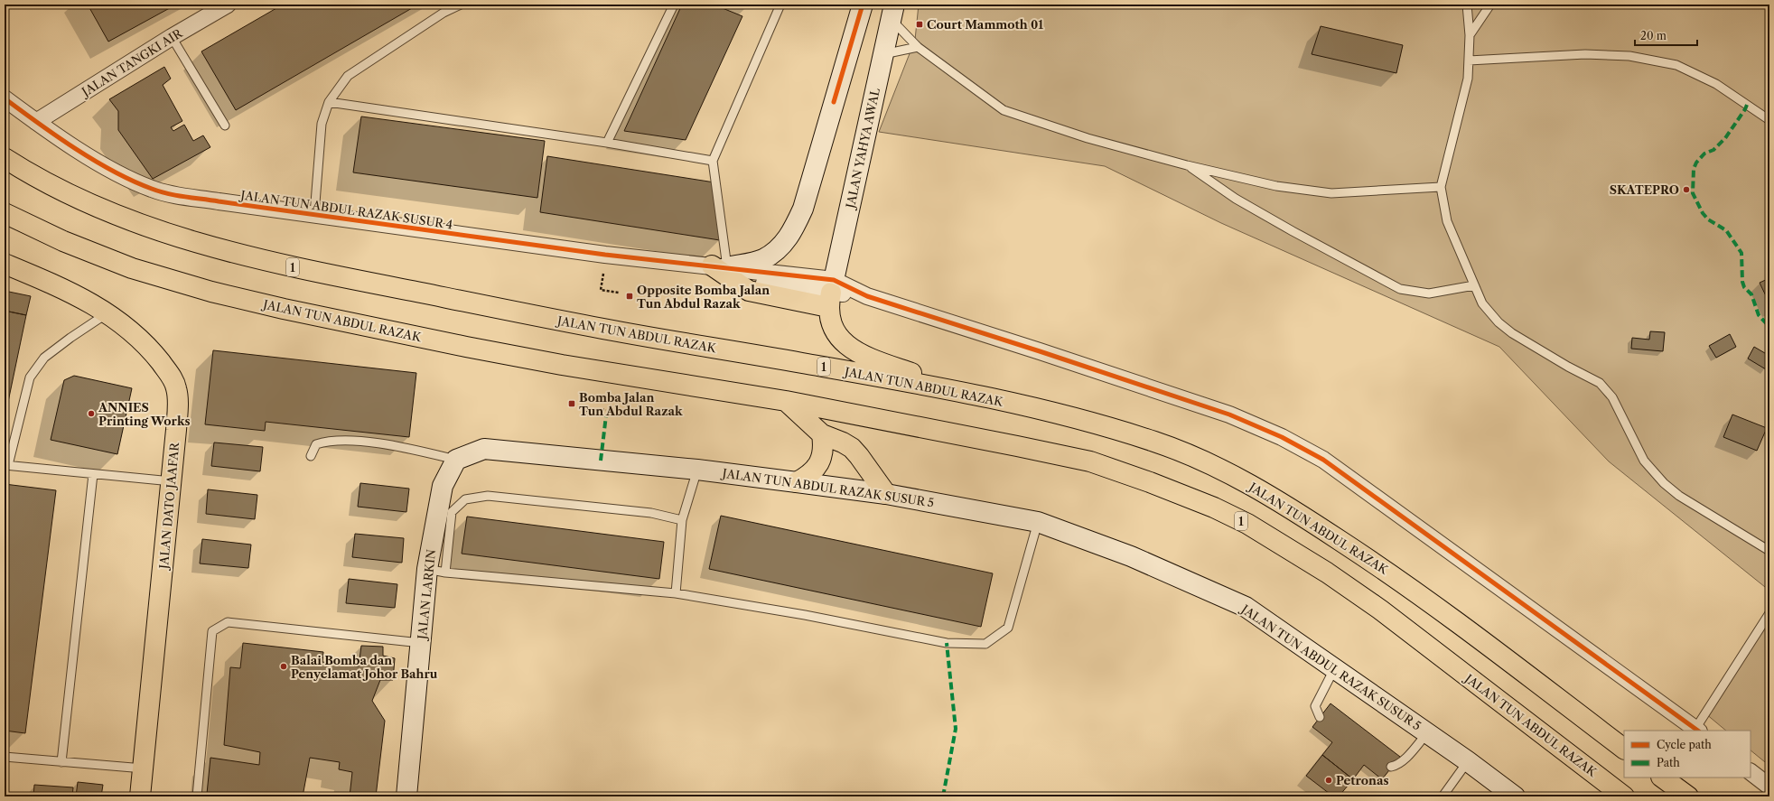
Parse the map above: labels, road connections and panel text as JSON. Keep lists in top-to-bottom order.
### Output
{
  "streets": {
    "main road": ["1", "JALAN TUN ABDUL RAZAK", "JALAN DATO JAAFAR"],
    "street": [
      "JALAN TANGKI AIR",
      "JALAN YAHYA AWAL",
      "JALAN TUN ABDUL RAZAK SUSUR 4",
      "JALAN TUN ABDUL RAZAK SUSUR 5",
      "JALAN LARKIN"
    ]
  },
  "crossings": [
    ["JALAN TANGKI AIR", "JALAN TUN ABDUL RAZAK SUSUR 4"],
    ["JALAN YAHYA AWAL", "JALAN TUN ABDUL RAZAK SUSUR 4"],
    ["JALAN TUN ABDUL RAZAK SUSUR 5", "JALAN LARKIN"]
  ],
  "places": {
    "transit": ["Court Mammoth 01", "Opposite Bomba Jalan Tun Abdul Razak", "Bomba Jalan Tun Abdul Razak"],
    "other": [
      "SKATEPRO",
      "ANNIES Printing Works",
      "Balai Bomba dan Penyelamat Johor Bahru",
      "Petronas"
    ]
  },
  "legend": ["Cycle path", "Path"],
  "scale_bar": "20 m"
}
